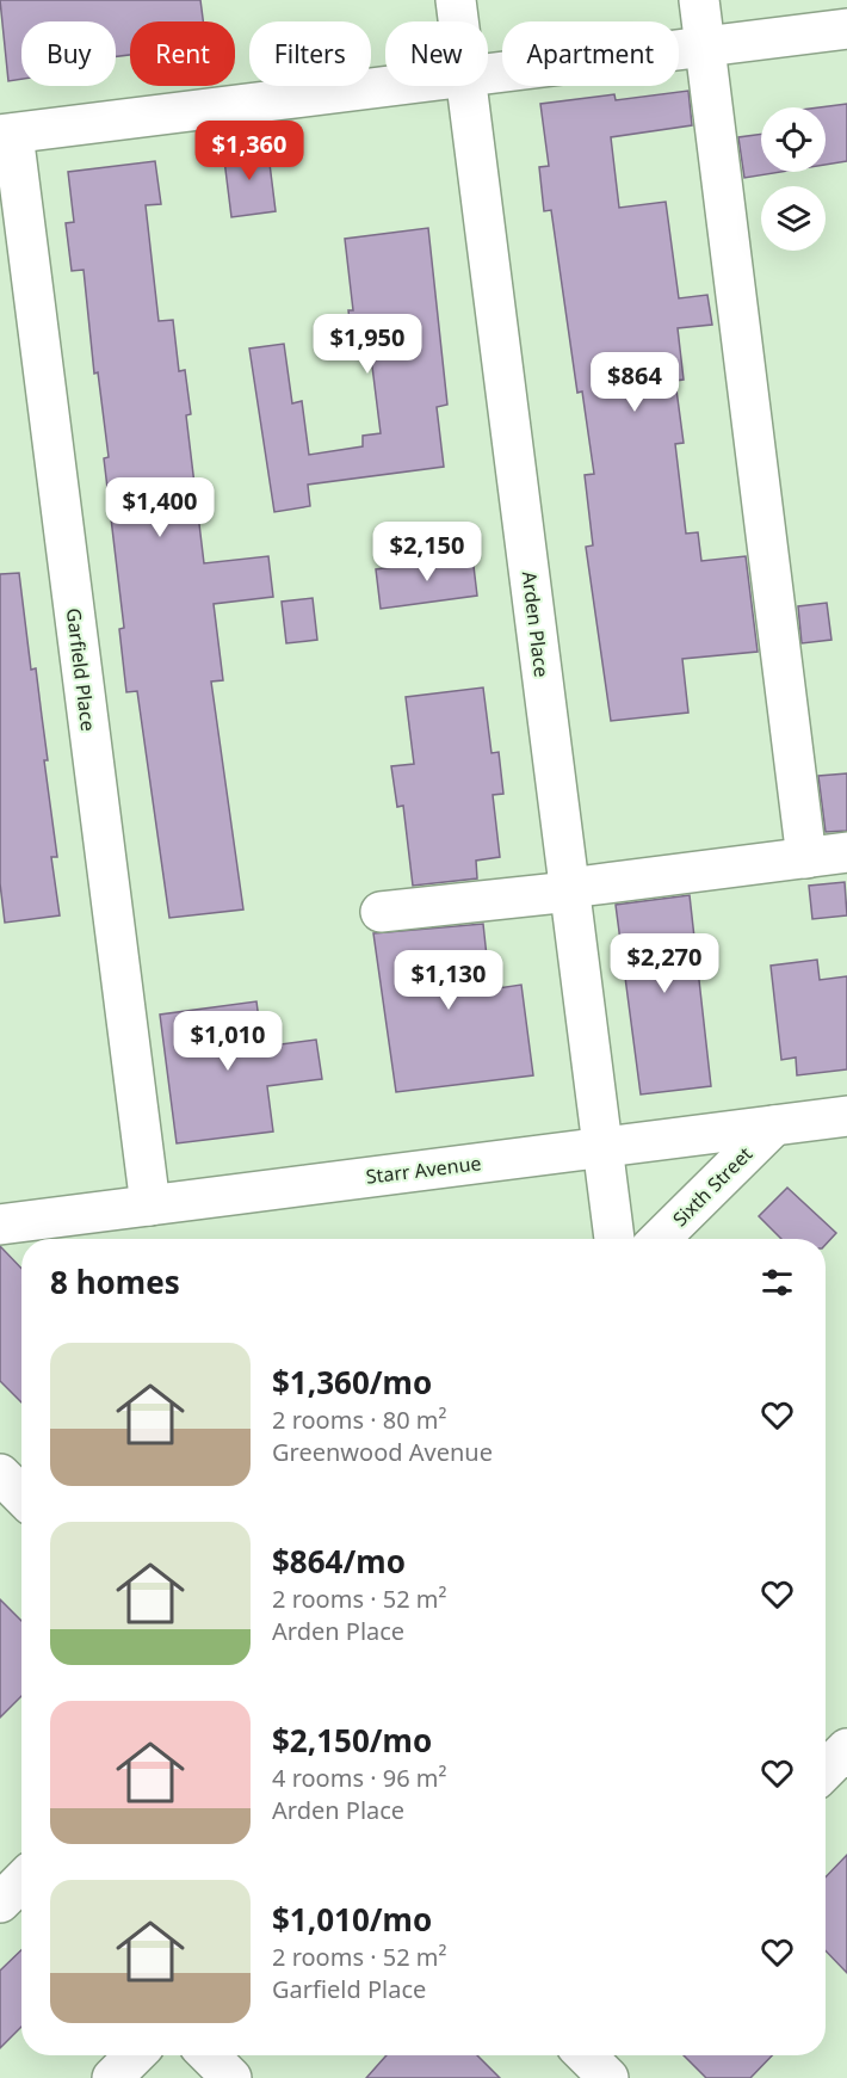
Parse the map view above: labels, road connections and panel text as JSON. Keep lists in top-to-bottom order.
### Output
{
  "streets": {
    "street": [
      "Arden Place",
      "Garfield Place",
      "Starr Avenue",
      "Sixth Street"
    ]
  },
  "crossings": [
    ["Arden Place", "Starr Avenue"],
    ["Garfield Place", "Starr Avenue"],
    ["Starr Avenue", "Sixth Street"]
  ],
  "page": {
    "chip": [
      "Buy",
      "Rent",
      "Filters",
      "New",
      "Apartment"
    ],
    "price": [
      "$1,360",
      "$1,950",
      "$864",
      "$1,400",
      "$2,150",
      "$2,270",
      "$1,130",
      "$1,010"
    ],
    "heading": "8 homes",
    "list": [
      {
        "name": "$1,360/mo",
        "note": "2 rooms · 80 m² · Greenwood Avenue"
      },
      {
        "name": "$864/mo",
        "note": "2 rooms · 52 m² · Arden Place"
      },
      {
        "name": "$2,150/mo",
        "note": "4 rooms · 96 m² · Arden Place"
      },
      {
        "name": "$1,010/mo",
        "note": "2 rooms · 52 m² · Garfield Place"
      }
    ]
  }
}
